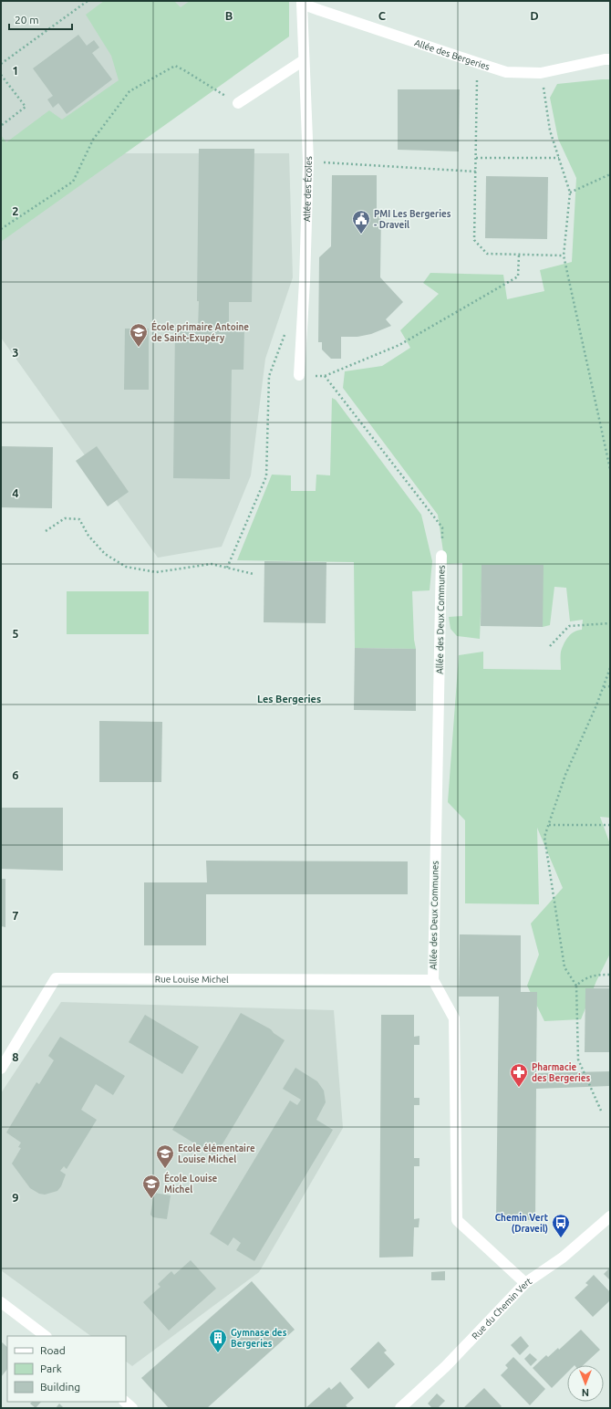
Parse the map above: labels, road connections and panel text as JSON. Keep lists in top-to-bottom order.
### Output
{
  "streets": {
    "street": [
      "Allée des Bergeries",
      "Allée des Écoles",
      "Allée des Deux Communes",
      "Rue Louise Michel",
      "Rue du Chemin Vert"
    ]
  },
  "crossings": [
    ["Allée des Bergeries", "Allée des Écoles"],
    ["Allée des Deux Communes", "Rue Louise Michel"],
    ["Allée des Deux Communes", "Rue du Chemin Vert"]
  ],
  "districts": ["Les Bergeries"],
  "places": {
    "public building": ["PMI Les Bergeries - Draveil"],
    "school or university": ["École primaire Antoine de Saint-Exupéry", "Ecole élémentaire Louise Michel", "École Louise Michel"],
    "pharmacy": ["Pharmacie des Bergeries"],
    "bus stop": ["Chemin Vert (Draveil)"],
    "building": ["Gymnase des Bergeries"]
  },
  "legend": ["Road", "Park", "Building"],
  "scale_bar": "20 m",
  "north": "bottom",
  "grid": {
    "columns": ["B", "C", "D"],
    "rows": [
      "1",
      "2",
      "3",
      "4",
      "5",
      "6",
      "7",
      "8",
      "9"
    ]
  }
}
